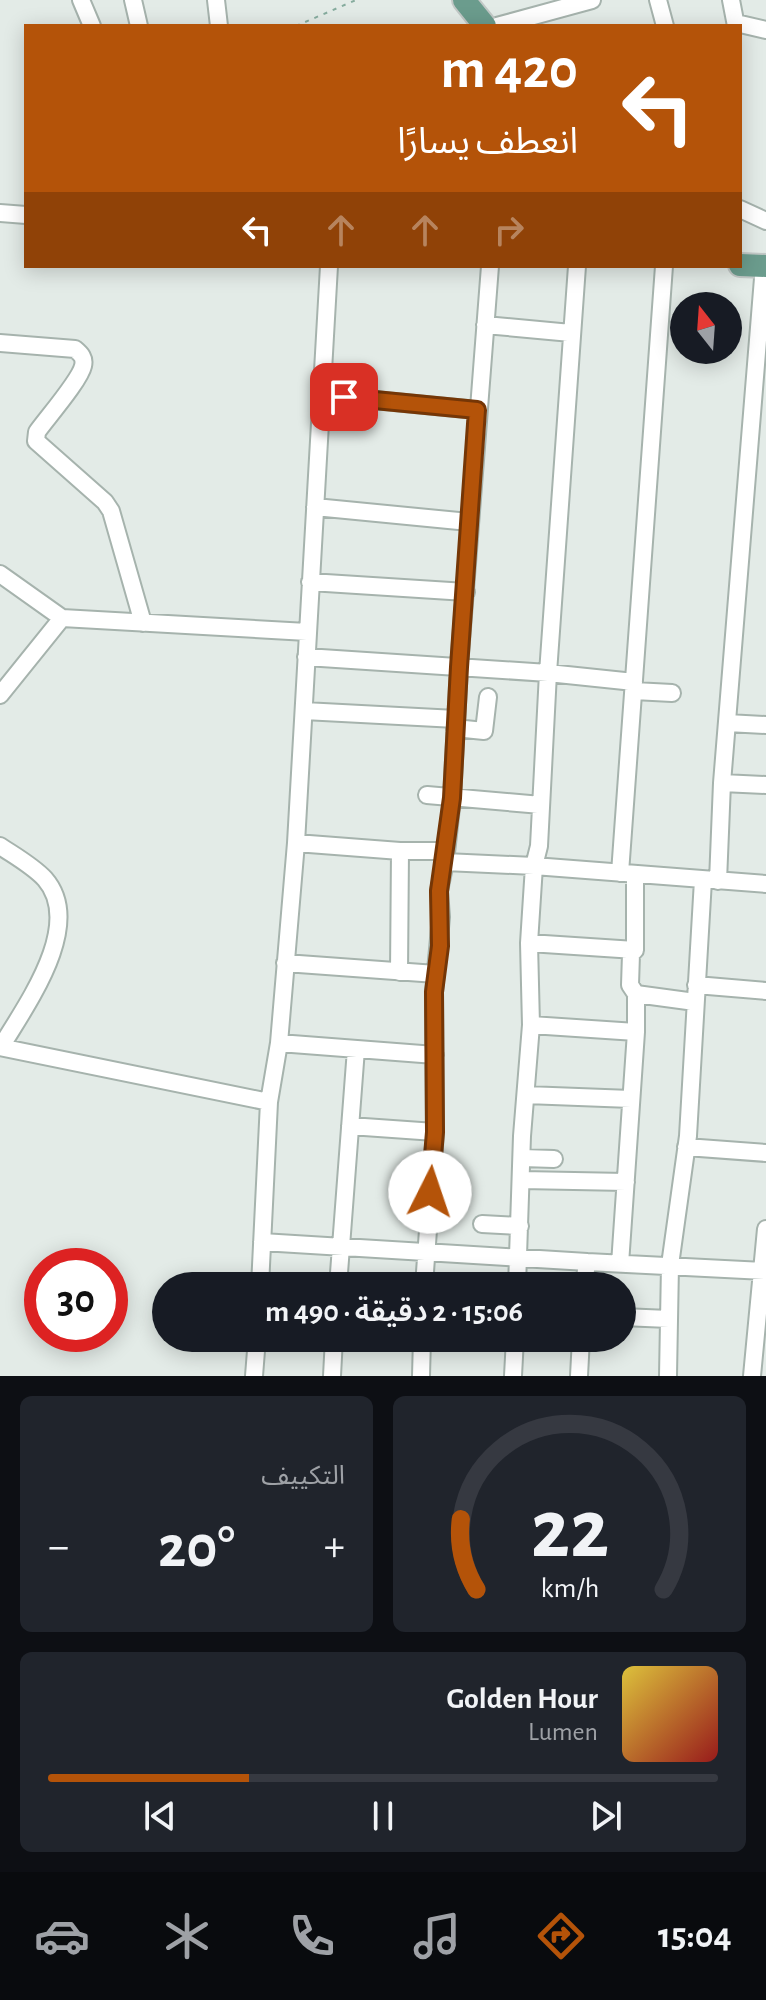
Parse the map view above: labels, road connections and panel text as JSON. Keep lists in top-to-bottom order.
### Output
{
  "north": "top",
  "page": {
    "turn": ["420 m", "انعطف يسارًا"],
    "limit": "30",
    "trip": "15:06 · 2 دقيقة · 490 m",
    "tile": "التكييف",
    "heat": ["−", "20°", "+"],
    "song": ["Golden Hour", "Lumen"],
    "tabs": "15:04",
    "gauge": ["22", "km/h"]
  }
}
